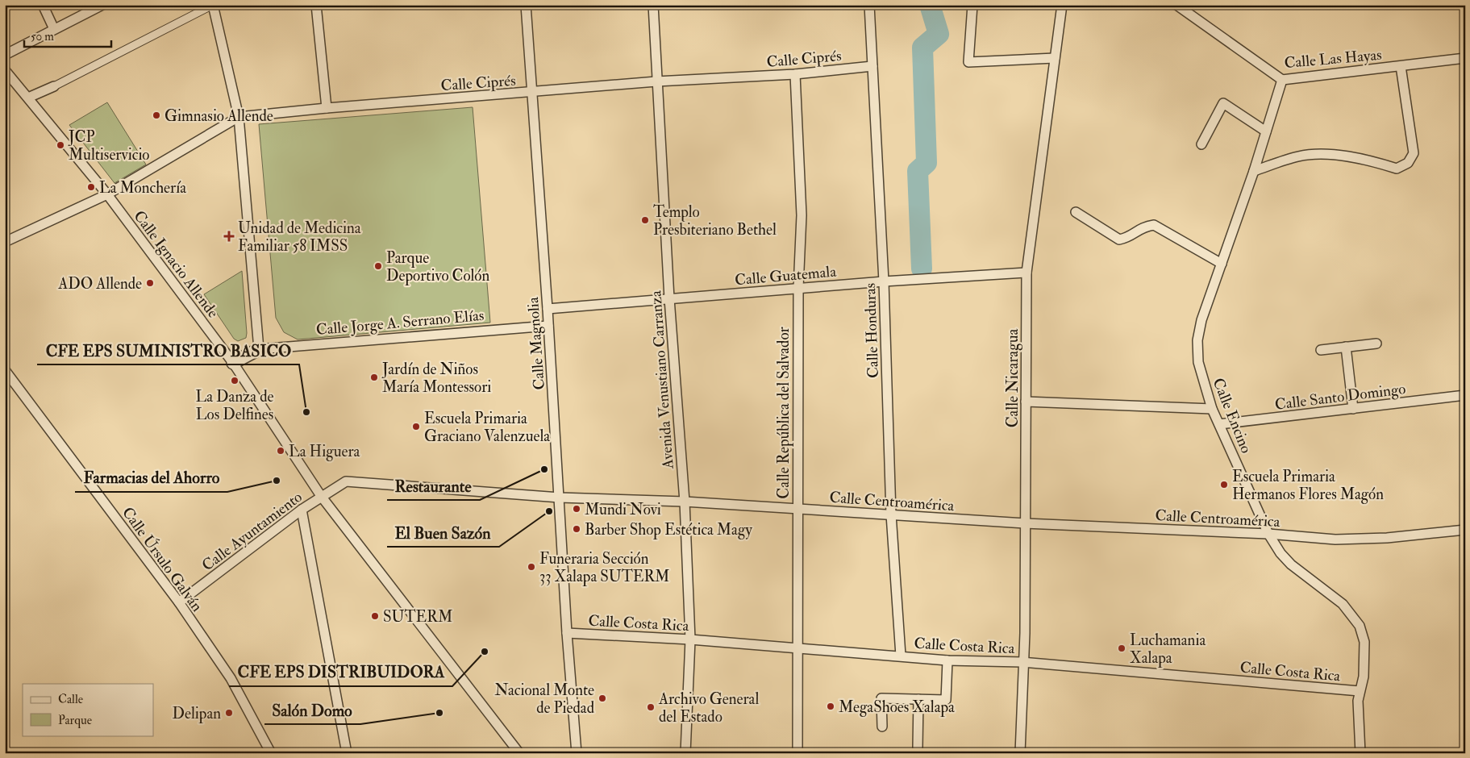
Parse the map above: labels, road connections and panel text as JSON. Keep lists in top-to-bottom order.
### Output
{
  "streets": {
    "street": [
      "Calle Ciprés",
      "Calle Las Hayas",
      "Calle Ignacio Allende",
      "Calle Guatemala",
      "Calle Jorge A. Serrano Elías",
      "Calle Honduras",
      "Calle Magnolia",
      "Calle Nicaragua",
      "Avenida Venustiano Carranza",
      "Calle Santo Domingo",
      "Calle República del Salvador",
      "Calle Encino",
      "Calle Centroamérica",
      "Calle Ayuntamiento",
      "Calle Úrsulo Galván",
      "Calle Costa Rica"
    ]
  },
  "crossings": [
    ["Calle Ciprés", "Calle Ignacio Allende"],
    ["Calle Ciprés", "Calle Honduras"],
    ["Calle Ciprés", "Calle Magnolia"],
    ["Calle Ciprés", "Avenida Venustiano Carranza"],
    ["Calle Ciprés", "Calle República del Salvador"],
    ["Calle Las Hayas", "Calle Encino"],
    ["Calle Ignacio Allende", "Calle Jorge A. Serrano Elías"],
    ["Calle Ignacio Allende", "Calle Centroamérica"],
    ["Calle Ignacio Allende", "Calle Ayuntamiento"],
    ["Calle Guatemala", "Calle Honduras"],
    ["Calle Guatemala", "Calle Magnolia"],
    ["Calle Guatemala", "Calle Nicaragua"],
    ["Calle Guatemala", "Avenida Venustiano Carranza"],
    ["Calle Guatemala", "Calle República del Salvador"],
    ["Calle Jorge A. Serrano Elías", "Calle Magnolia"],
    ["Calle Honduras", "Calle Centroamérica"],
    ["Calle Honduras", "Calle Costa Rica"],
    ["Calle Magnolia", "Calle Centroamérica"],
    ["Calle Magnolia", "Calle Costa Rica"],
    ["Calle Nicaragua", "Calle Centroamérica"],
    ["Calle Nicaragua", "Calle Costa Rica"],
    ["Avenida Venustiano Carranza", "Calle Centroamérica"],
    ["Avenida Venustiano Carranza", "Calle Costa Rica"],
    ["Calle Santo Domingo", "Calle Encino"],
    ["Calle República del Salvador", "Calle Centroamérica"],
    ["Calle República del Salvador", "Calle Costa Rica"],
    ["Calle Encino", "Calle Centroamérica"],
    ["Calle Encino", "Calle Costa Rica"],
    ["Calle Centroamérica", "Calle Ayuntamiento"],
    ["Calle Ayuntamiento", "Calle Úrsulo Galván"]
  ],
  "places": {
    "other": [
      "Gimnasio Allende",
      "JCP Multiservicio",
      "La Monchería",
      "Templo Presbiteriano Bethel",
      "Parque Deportivo Colón",
      "ADO Allende",
      "Jardín de Niños María Montessori",
      "La Danza de Los Delfines",
      "CFE EPS SUMINISTRO BASICO",
      "Escuela Primaria Graciano Valenzuela",
      "La Higuera",
      "Restaurante",
      "Farmacias del Ahorro",
      "Escuela Primaria Hermanos Flores Magón",
      "Mundi Novi",
      "El Buen Sazón",
      "Barber Shop Estética Magy",
      "Funeraria Sección 33 Xalapa SUTERM",
      "SUTERM",
      "Luchamania Xalapa",
      "CFE EPS DISTRIBUIDORA",
      "Nacional Monte de Piedad",
      "MegaShoes Xalapa",
      "Archivo General del Estado",
      "Delipan",
      "Salón Domo"
    ],
    "health": ["Unidad de Medicina Familiar 58 IMSS"]
  },
  "legend": ["Calle", "Parque"],
  "scale_bar": "50 m"
}
